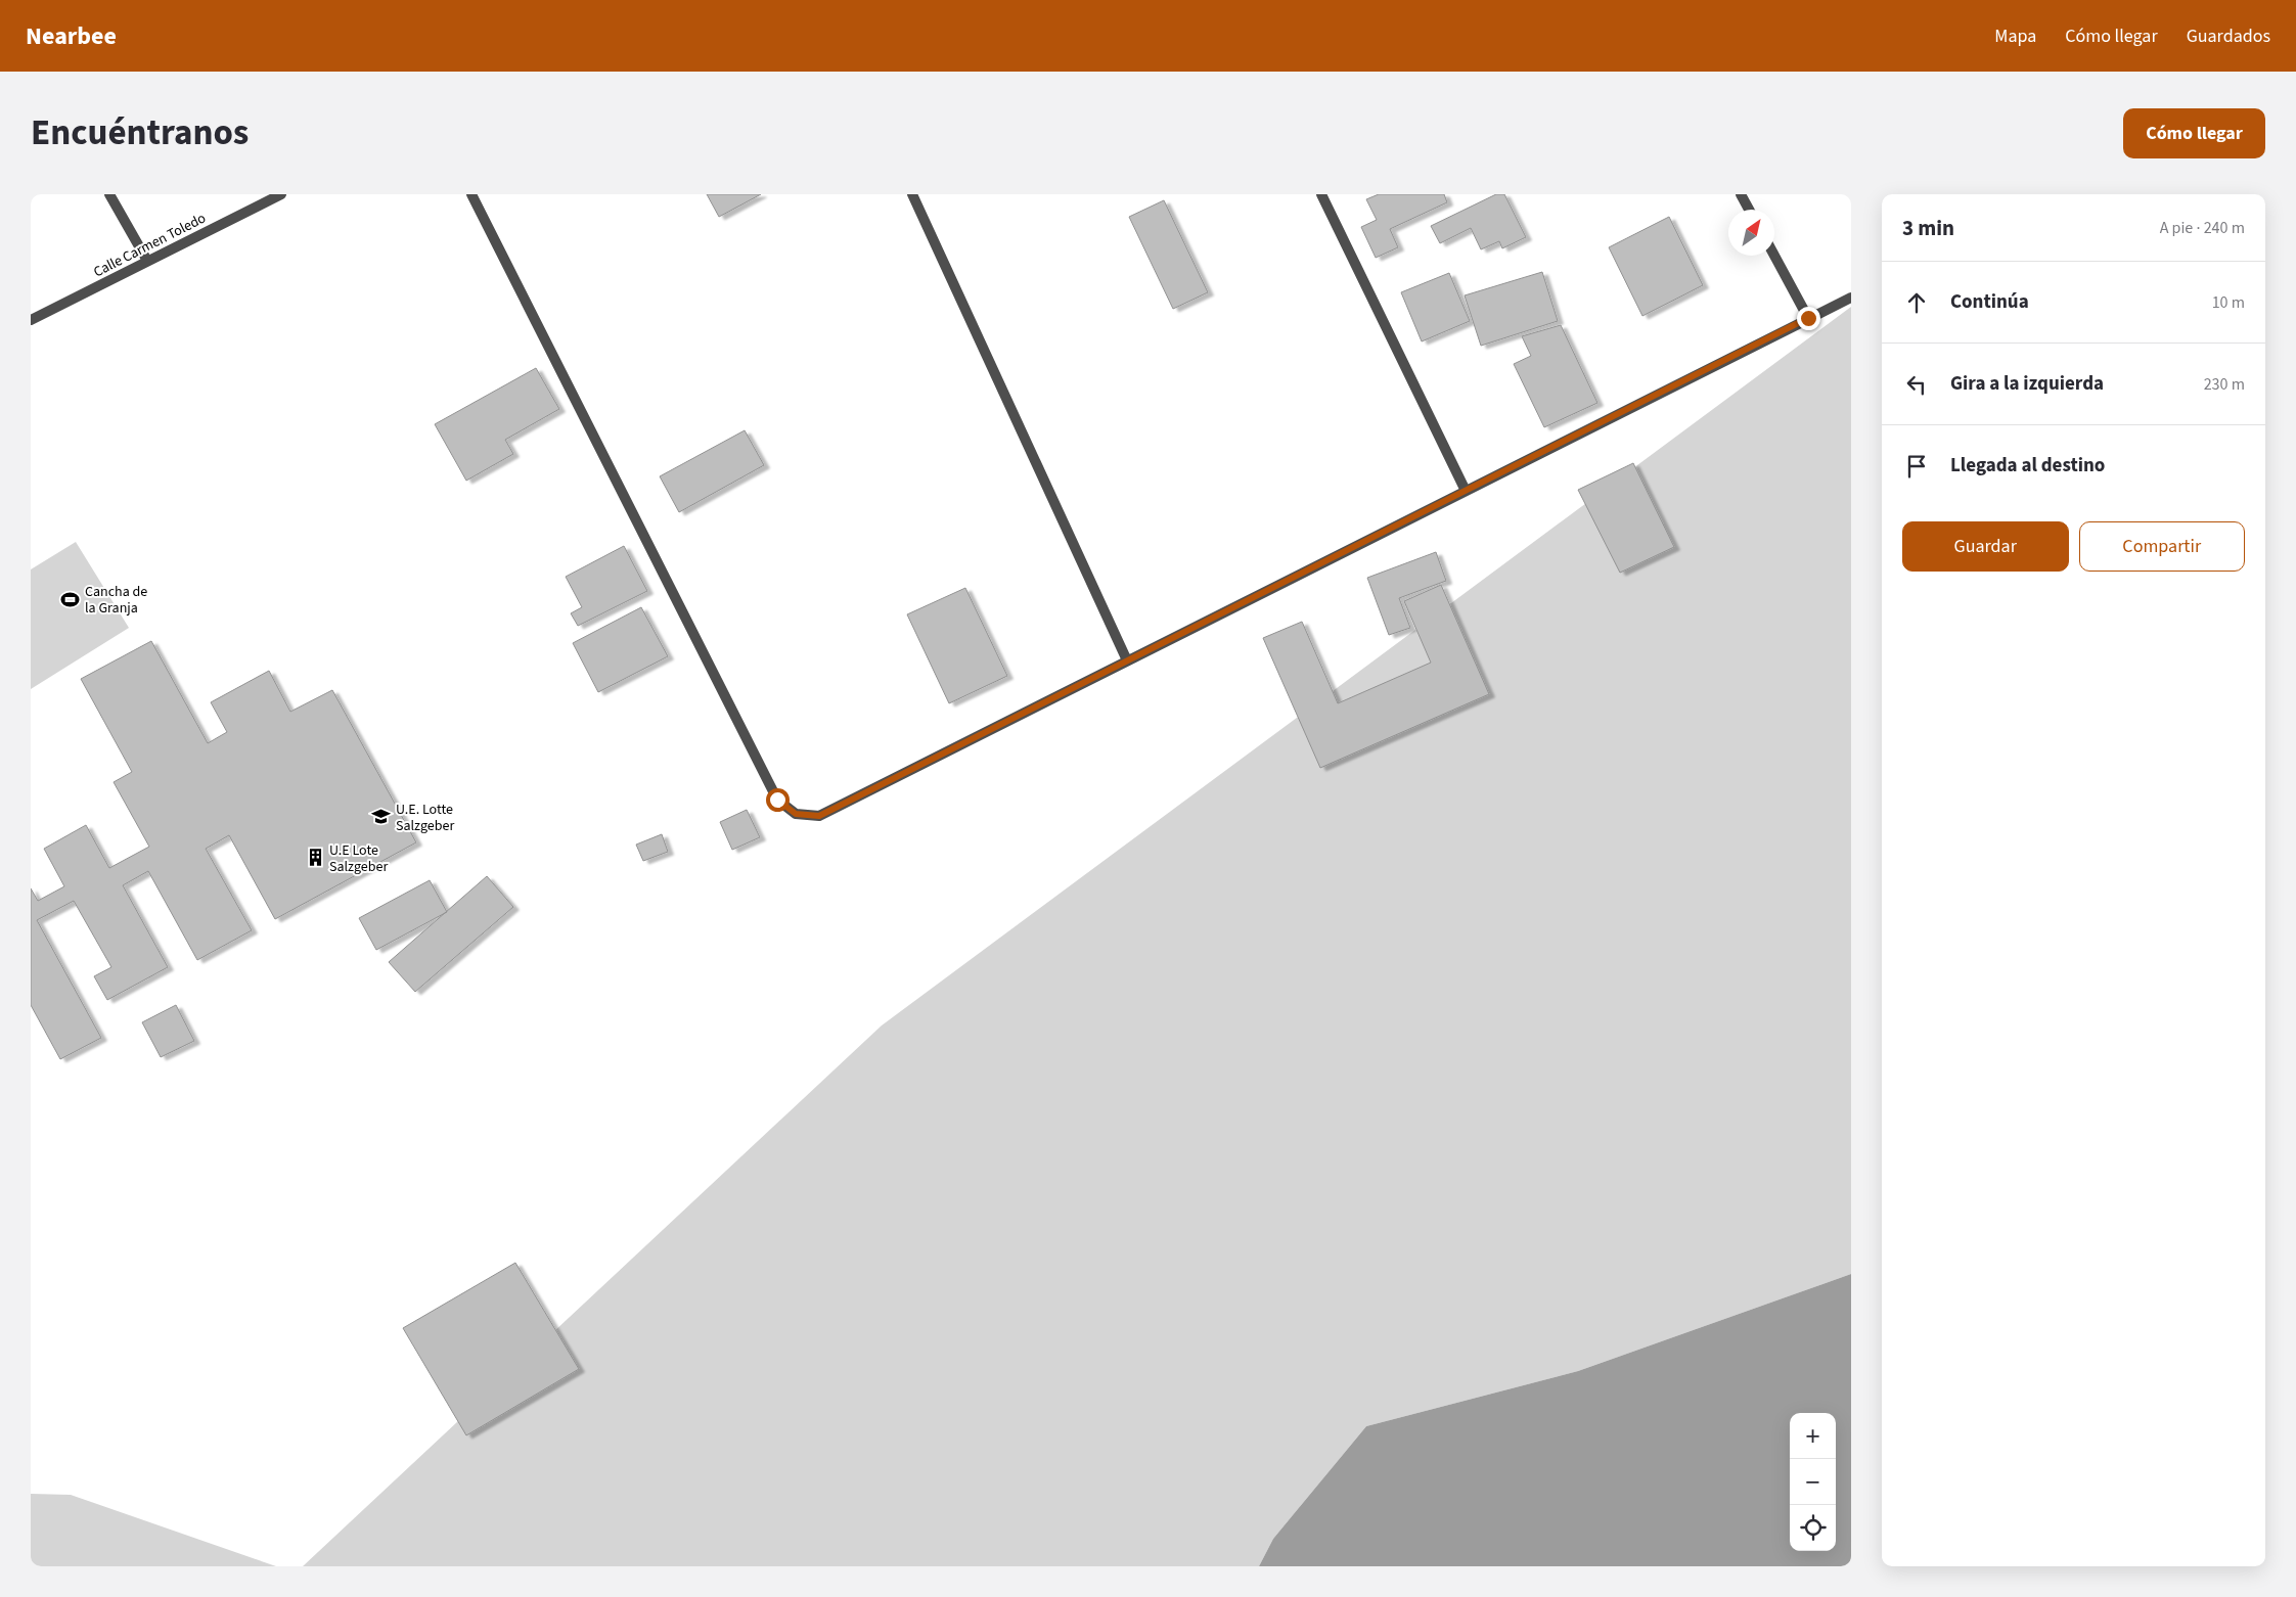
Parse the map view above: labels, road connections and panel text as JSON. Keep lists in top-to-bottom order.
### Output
{
  "streets": {
    "street": ["Calle Carmen Toledo"]
  },
  "places": {
    "sports": ["Cancha de la Granja"],
    "school or university": ["U.E. Lotte Salzgeber"],
    "building": ["U.E Lote Salzgeber"]
  },
  "north": "top right",
  "page": {
    "header": "Nearbee",
    "nav": ["Mapa", "Cómo llegar", "Guardados"],
    "title": "Encuéntranos",
    "buttons": [
      "Cómo llegar",
      ["Guardar", "Compartir"]
    ],
    "heading": ["3 min", "A pie · 240 m"],
    "list": [
      ["Continúa", "10 m"],
      ["Gira a la izquierda", "230 m"],
      "Llegada al destino"
    ],
    "map_buttons": ["+", "−"]
  }
}
